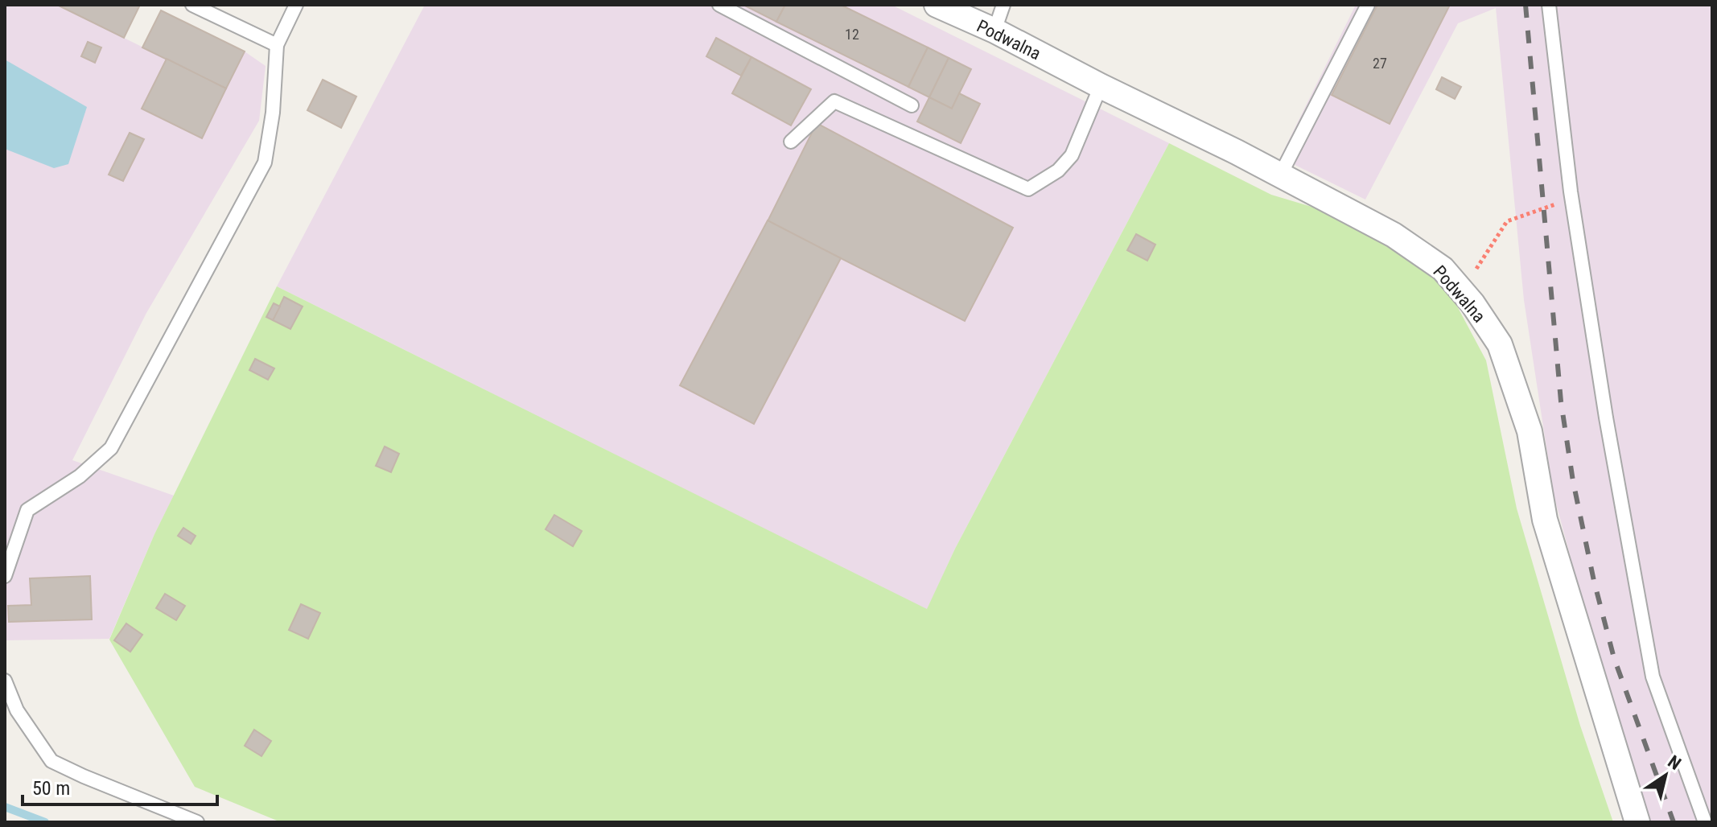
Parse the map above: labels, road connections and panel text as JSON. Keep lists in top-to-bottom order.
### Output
{
  "streets": {
    "street": ["Podwalna"]
  },
  "house_numbers": ["12", "27"],
  "scale_bar": "50 m",
  "north": "top right"
}
